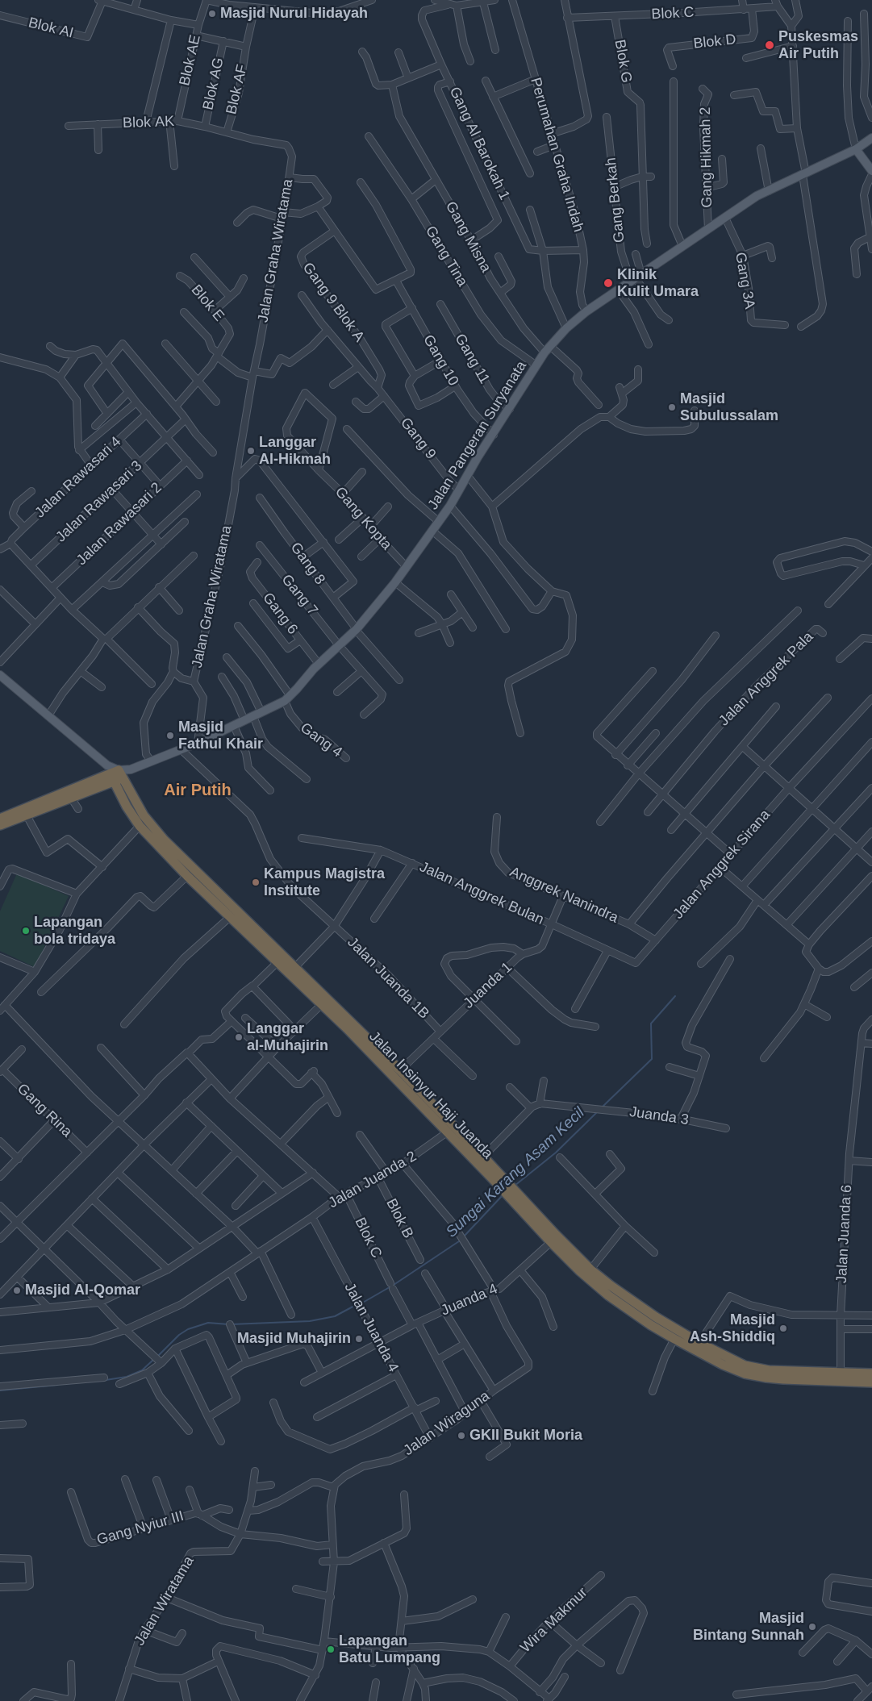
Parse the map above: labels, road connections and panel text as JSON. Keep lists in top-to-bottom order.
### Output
{
  "streets": {
    "highway": ["Jalan Insinyur Haji Juanda"],
    "main road": ["Jalan Pangeran Suryanata"],
    "street": [
      "Blok C",
      "Blok AI",
      "Blok D",
      "Blok AE",
      "Blok G",
      "Blok AG",
      "Blok AF",
      "Blok AK",
      "Gang Al Barokah 1",
      "Perumahan Graha Indah",
      "Gang Hikmah 2",
      "Gang Berkah",
      "Gang Misna",
      "Jalan Graha Wiratama",
      "Gang Tina",
      "Gang 3A",
      "Gang 9 Blok A",
      "Blok E",
      "Gang 11",
      "Gang 10",
      "Gang 9",
      "Jalan Rawasari 4",
      "Jalan Rawasari 3",
      "Gang Kopta",
      "Jalan Rawasari 2",
      "Gang 8",
      "Gang 7",
      "Gang 6",
      "Jalan Anggrek Pala",
      "Gang 4",
      "Jalan Anggrek Sirana",
      "Jalan Anggrek Bulan",
      "Anggrek Nanindra",
      "Jalan Juanda 1B",
      "Juanda 1",
      "Gang Rina",
      "Juanda 3",
      "Jalan Juanda 2",
      "Blok B",
      "Jalan Juanda 6",
      "Juanda 4",
      "Jalan Juanda 4",
      "Jalan Wiraguna",
      "Gang Nyiur III",
      "Jalan Wiratama",
      "Wira Makmur"
    ]
  },
  "crossings": [
    ["Blok C", "Blok D"],
    ["Blok C", "Blok G"],
    ["Blok C", "Jalan Juanda 2"],
    ["Blok C", "Juanda 4"],
    ["Blok C", "Jalan Wiraguna"],
    ["Blok AE", "Blok AK"],
    ["Blok AG", "Blok AK"],
    ["Blok AF", "Blok AK"],
    ["Blok AK", "Jalan Graha Wiratama"],
    ["Gang Al Barokah 1", "Perumahan Graha Indah"],
    ["Perumahan Graha Indah", "Jalan Pangeran Suryanata"],
    ["Gang Hikmah 2", "Jalan Pangeran Suryanata"],
    ["Gang Berkah", "Jalan Pangeran Suryanata"],
    ["Gang Misna", "Jalan Pangeran Suryanata"],
    ["Jalan Graha Wiratama", "Jalan Pangeran Suryanata"],
    ["Jalan Graha Wiratama", "Gang 8"],
    ["Gang Tina", "Jalan Pangeran Suryanata"],
    ["Gang 3A", "Jalan Pangeran Suryanata"],
    ["Gang 9 Blok A", "Gang 9"],
    ["Gang 11", "Jalan Pangeran Suryanata"],
    ["Gang 10", "Jalan Pangeran Suryanata"],
    ["Jalan Pangeran Suryanata", "Gang 9"],
    ["Jalan Pangeran Suryanata", "Gang Kopta"],
    ["Jalan Pangeran Suryanata", "Gang 8"],
    ["Jalan Pangeran Suryanata", "Gang 7"],
    ["Jalan Pangeran Suryanata", "Gang 6"],
    ["Jalan Pangeran Suryanata", "Gang 4"],
    ["Jalan Pangeran Suryanata", "Jalan Juanda 1B"],
    ["Jalan Pangeran Suryanata", "Jalan Insinyur Haji Juanda"],
    ["Jalan Anggrek Sirana", "Jalan Anggrek Bulan"],
    ["Jalan Anggrek Sirana", "Anggrek Nanindra"],
    ["Jalan Anggrek Bulan", "Anggrek Nanindra"],
    ["Jalan Anggrek Bulan", "Juanda 1"],
    ["Anggrek Nanindra", "Juanda 1"],
    ["Jalan Juanda 1B", "Juanda 1"],
    ["Juanda 1", "Jalan Insinyur Haji Juanda"],
    ["Jalan Insinyur Haji Juanda", "Jalan Juanda 2"],
    ["Jalan Insinyur Haji Juanda", "Jalan Juanda 6"],
    ["Jalan Insinyur Haji Juanda", "Juanda 4"],
    ["Jalan Juanda 2", "Blok B"],
    ["Jalan Juanda 2", "Jalan Juanda 4"],
    ["Juanda 4", "Jalan Juanda 4"],
    ["Juanda 4", "Jalan Wiraguna"],
    ["Jalan Juanda 4", "Jalan Wiraguna"],
    ["Gang Nyiur III", "Jalan Wiratama"]
  ],
  "districts": ["Air Putih"],
  "water": ["Sungai Karang Asam Kecil"],
  "places": [
    "Masjid Nurul Hidayah",
    "Puskesmas Air Putih",
    "Klinik Kulit Umara",
    "Masjid Subulussalam",
    "Langgar Al-Hikmah",
    "Masjid Fathul Khair",
    "Kampus Magistra Institute",
    "Lapangan bola tridaya",
    "Langgar al-Muhajirin",
    "Masjid Al-Qomar",
    "Masjid Ash-Shiddiq",
    "Masjid Muhajirin",
    "GKII Bukit Moria",
    "Masjid Bintang Sunnah",
    "Lapangan Batu Lumpang"
  ]
}
